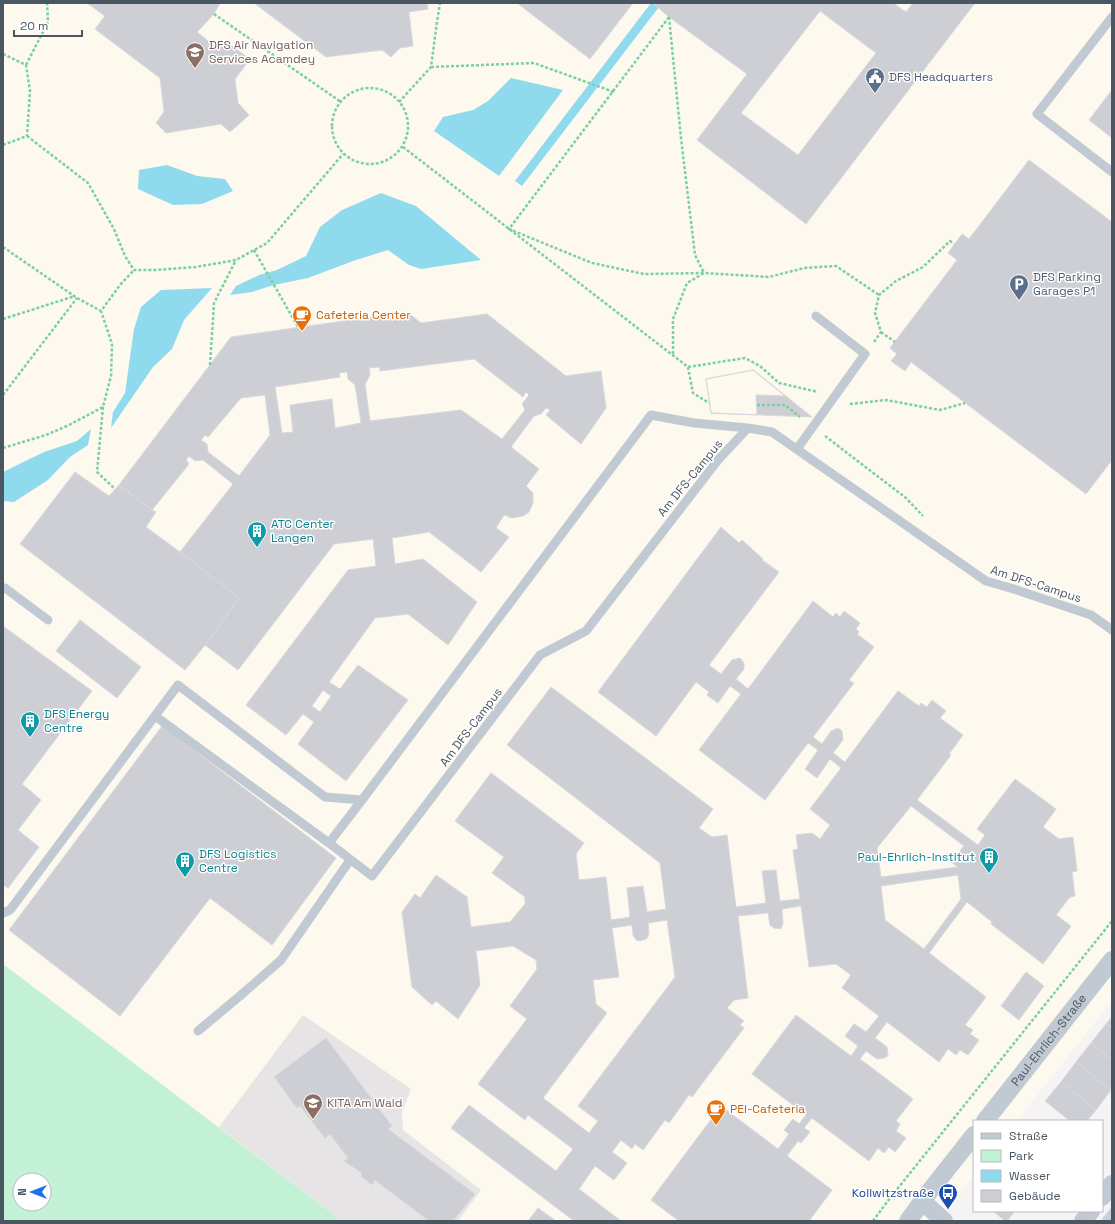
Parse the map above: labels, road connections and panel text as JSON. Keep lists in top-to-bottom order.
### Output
{
  "streets": {
    "street": ["Paul-Ehrlich-Straße"],
    "lane": ["Am DFS-Campus"]
  },
  "places": {
    "school or university": ["DFS Air Navigation Services Acamdey", "KITA Am Wald"],
    "public building": ["DFS Headquarters"],
    "parking": ["DFS Parking Garages P1"],
    "cafe": ["Cafeteria Center", "PEI-Cafeteria"],
    "building": [
      "ATC Center Langen",
      "DFS Energy Centre",
      "Paul-Ehrlich-Institut",
      "DFS Logistics Centre"
    ],
    "bus stop": ["Kollwitzstraße"]
  },
  "legend": [
    "Straße",
    "Park",
    "Wasser",
    "Gebäude"
  ],
  "scale_bar": "20 m",
  "north": "left"
}
